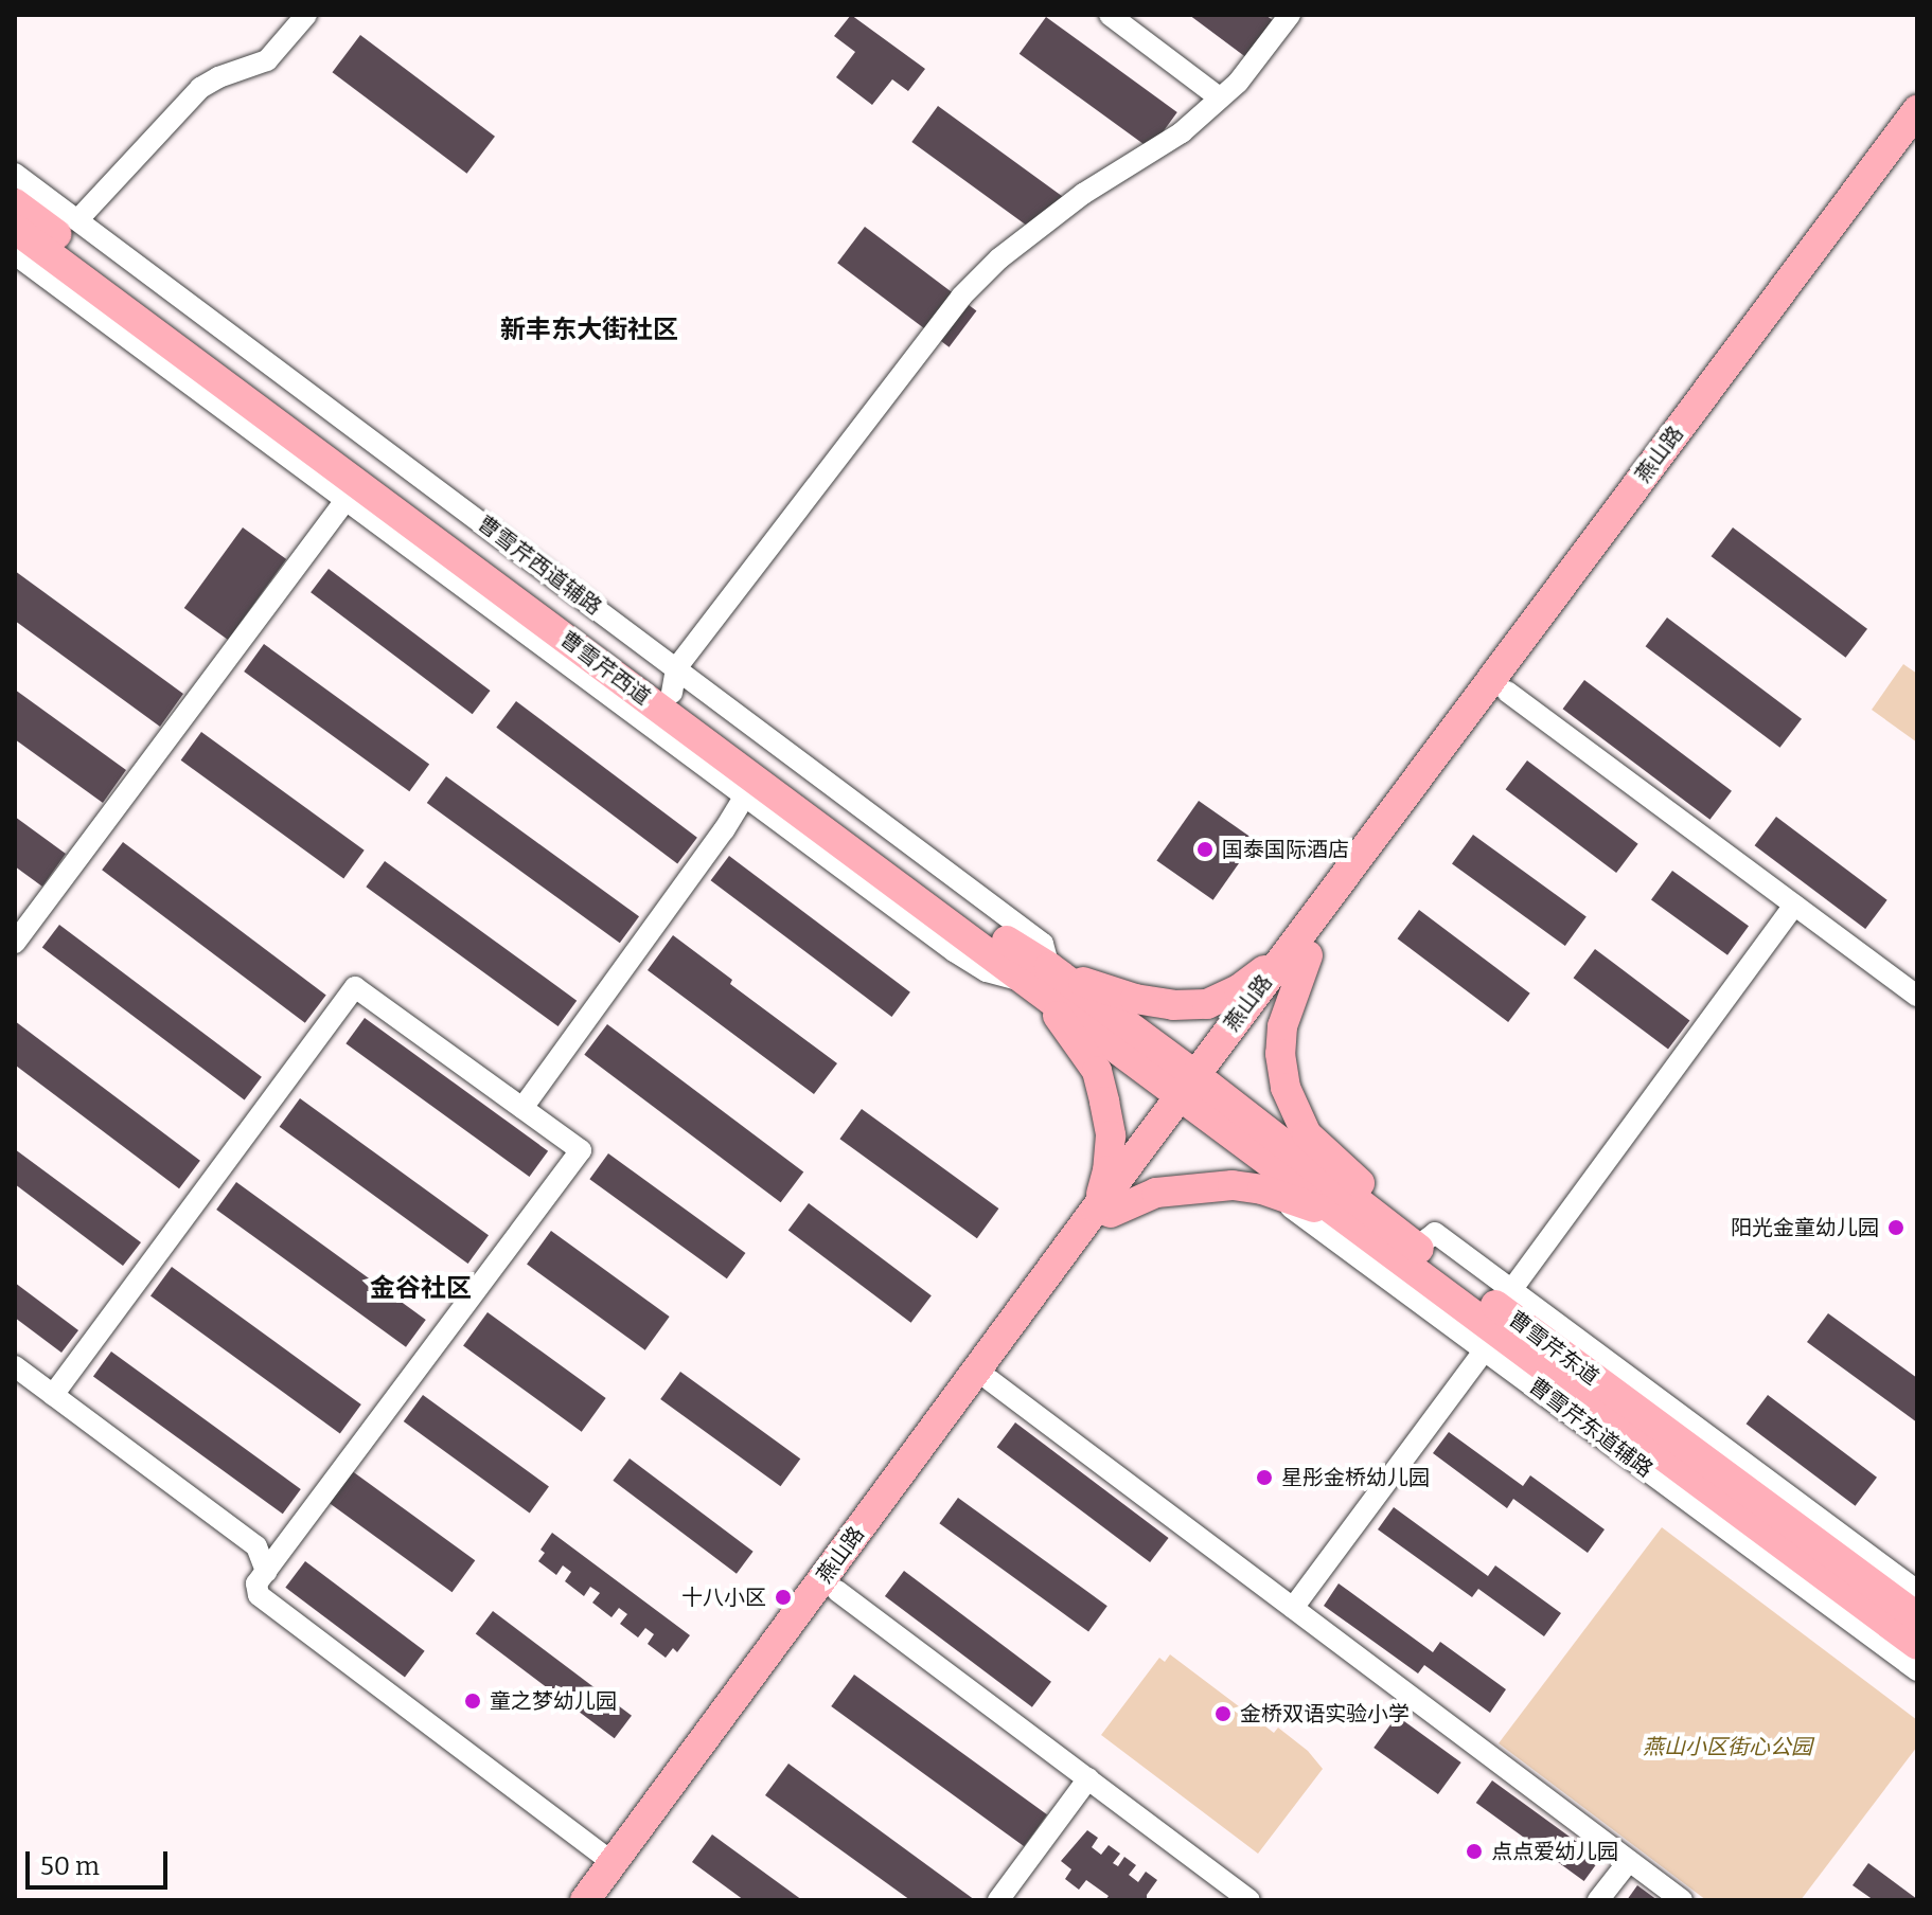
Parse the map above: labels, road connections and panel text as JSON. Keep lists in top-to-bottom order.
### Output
{
  "streets": {
    "main road": ["燕山路", "曹雪芹西道", "曹雪芹东道"],
    "street": ["曹雪芹西道辅路", "曹雪芹东道辅路"]
  },
  "crossings": [
    ["燕山路", "曹雪芹西道"],
    ["燕山路", "曹雪芹东道"],
    ["曹雪芹西道辅路", "曹雪芹西道"],
    ["曹雪芹西道", "曹雪芹东道"]
  ],
  "districts": ["新丰东大街社区", "金谷社区"],
  "parks": ["燕山小区街心公园"],
  "places": [
    "国泰国际酒店",
    "阳光金童幼儿园",
    "星彤金桥幼儿园",
    "十八小区",
    "童之梦幼儿园",
    "金桥双语实验小学",
    "点点爱幼儿园"
  ],
  "scale_bar": "50 m"
}
